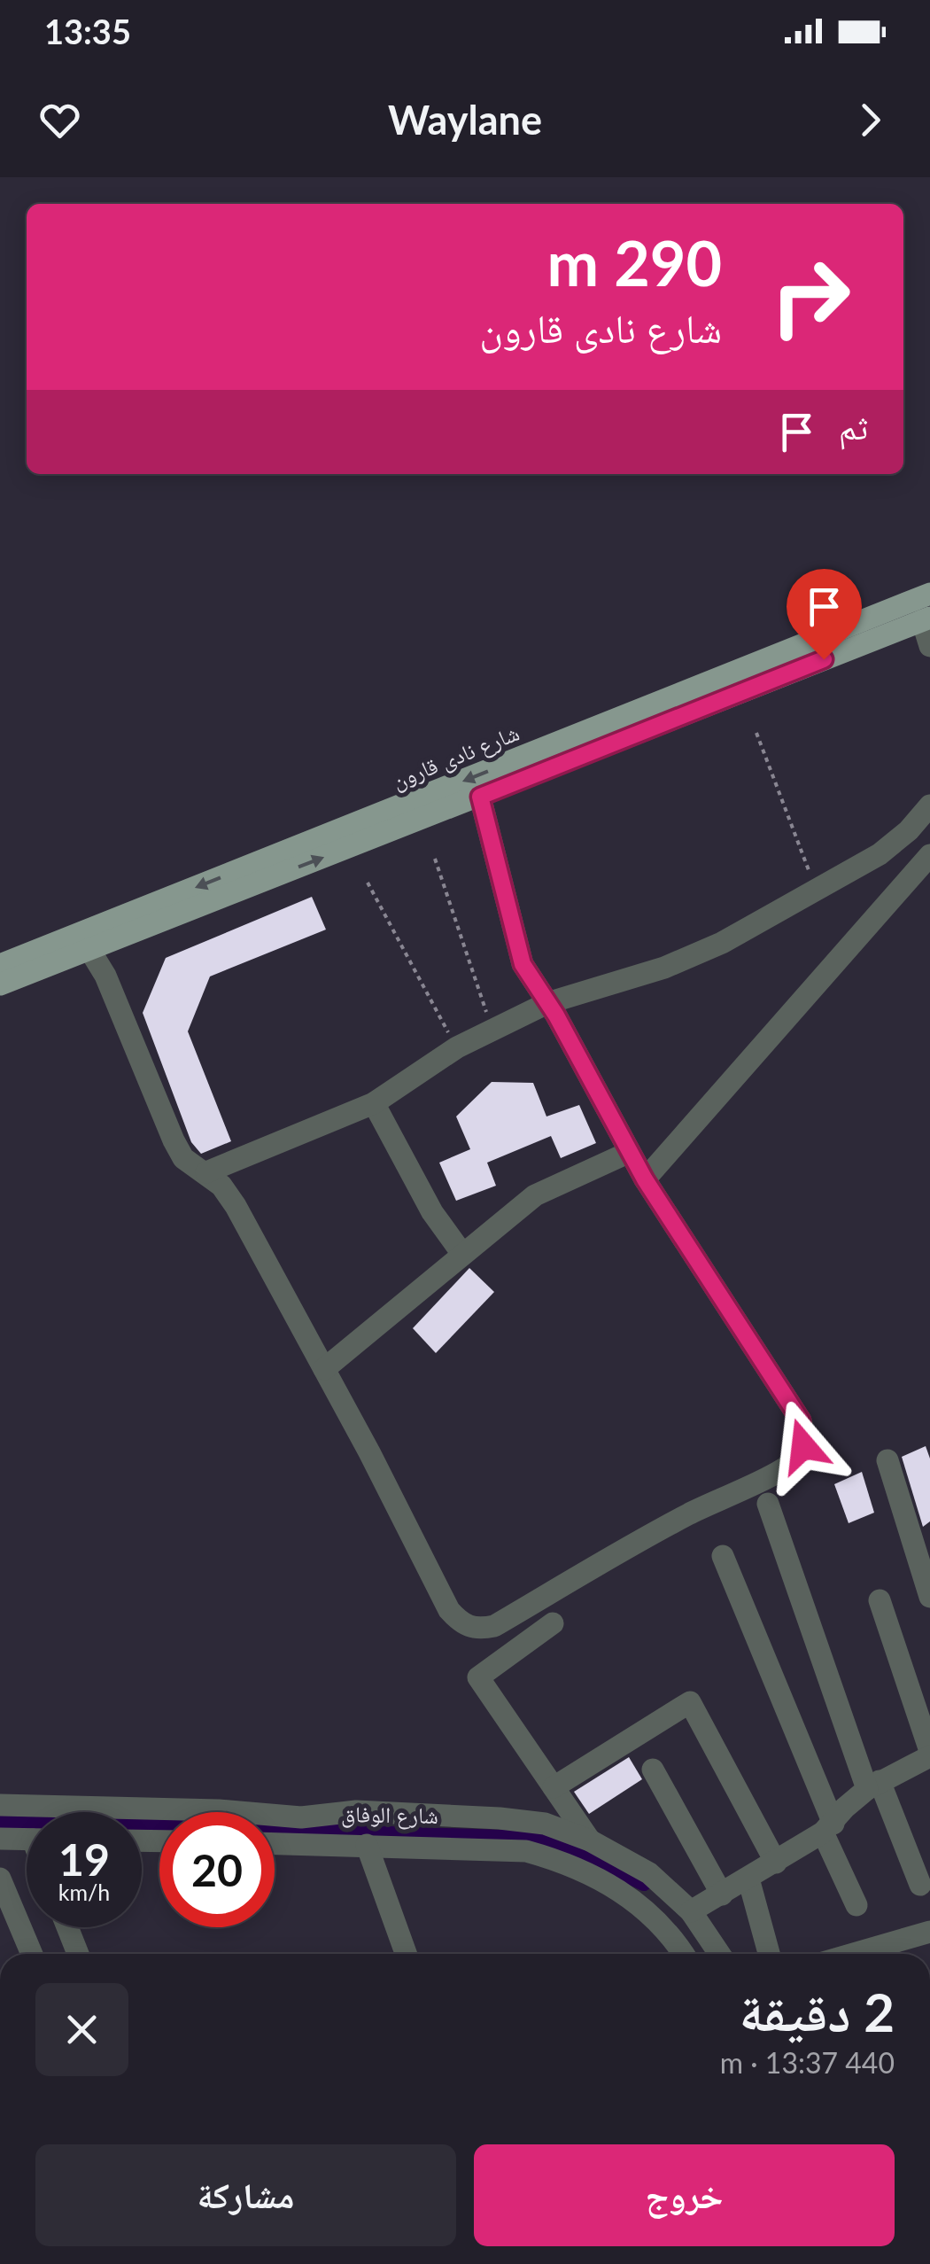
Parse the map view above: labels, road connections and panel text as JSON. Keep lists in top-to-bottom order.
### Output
{
  "streets": {
    "main road": ["شارع نادى قارون"],
    "street": ["شارع الوفاق"]
  },
  "page": {
    "status": "13:35",
    "header": "Waylane",
    "turn": ["290 m", "شارع نادى قارون"],
    "then": "ثم",
    "speed": "19 km/h",
    "limit": "20",
    "heading": ["2 دقيقة", "440 m · 13:37"],
    "buttons": ["خروج", "مشاركة"]
  }
}
